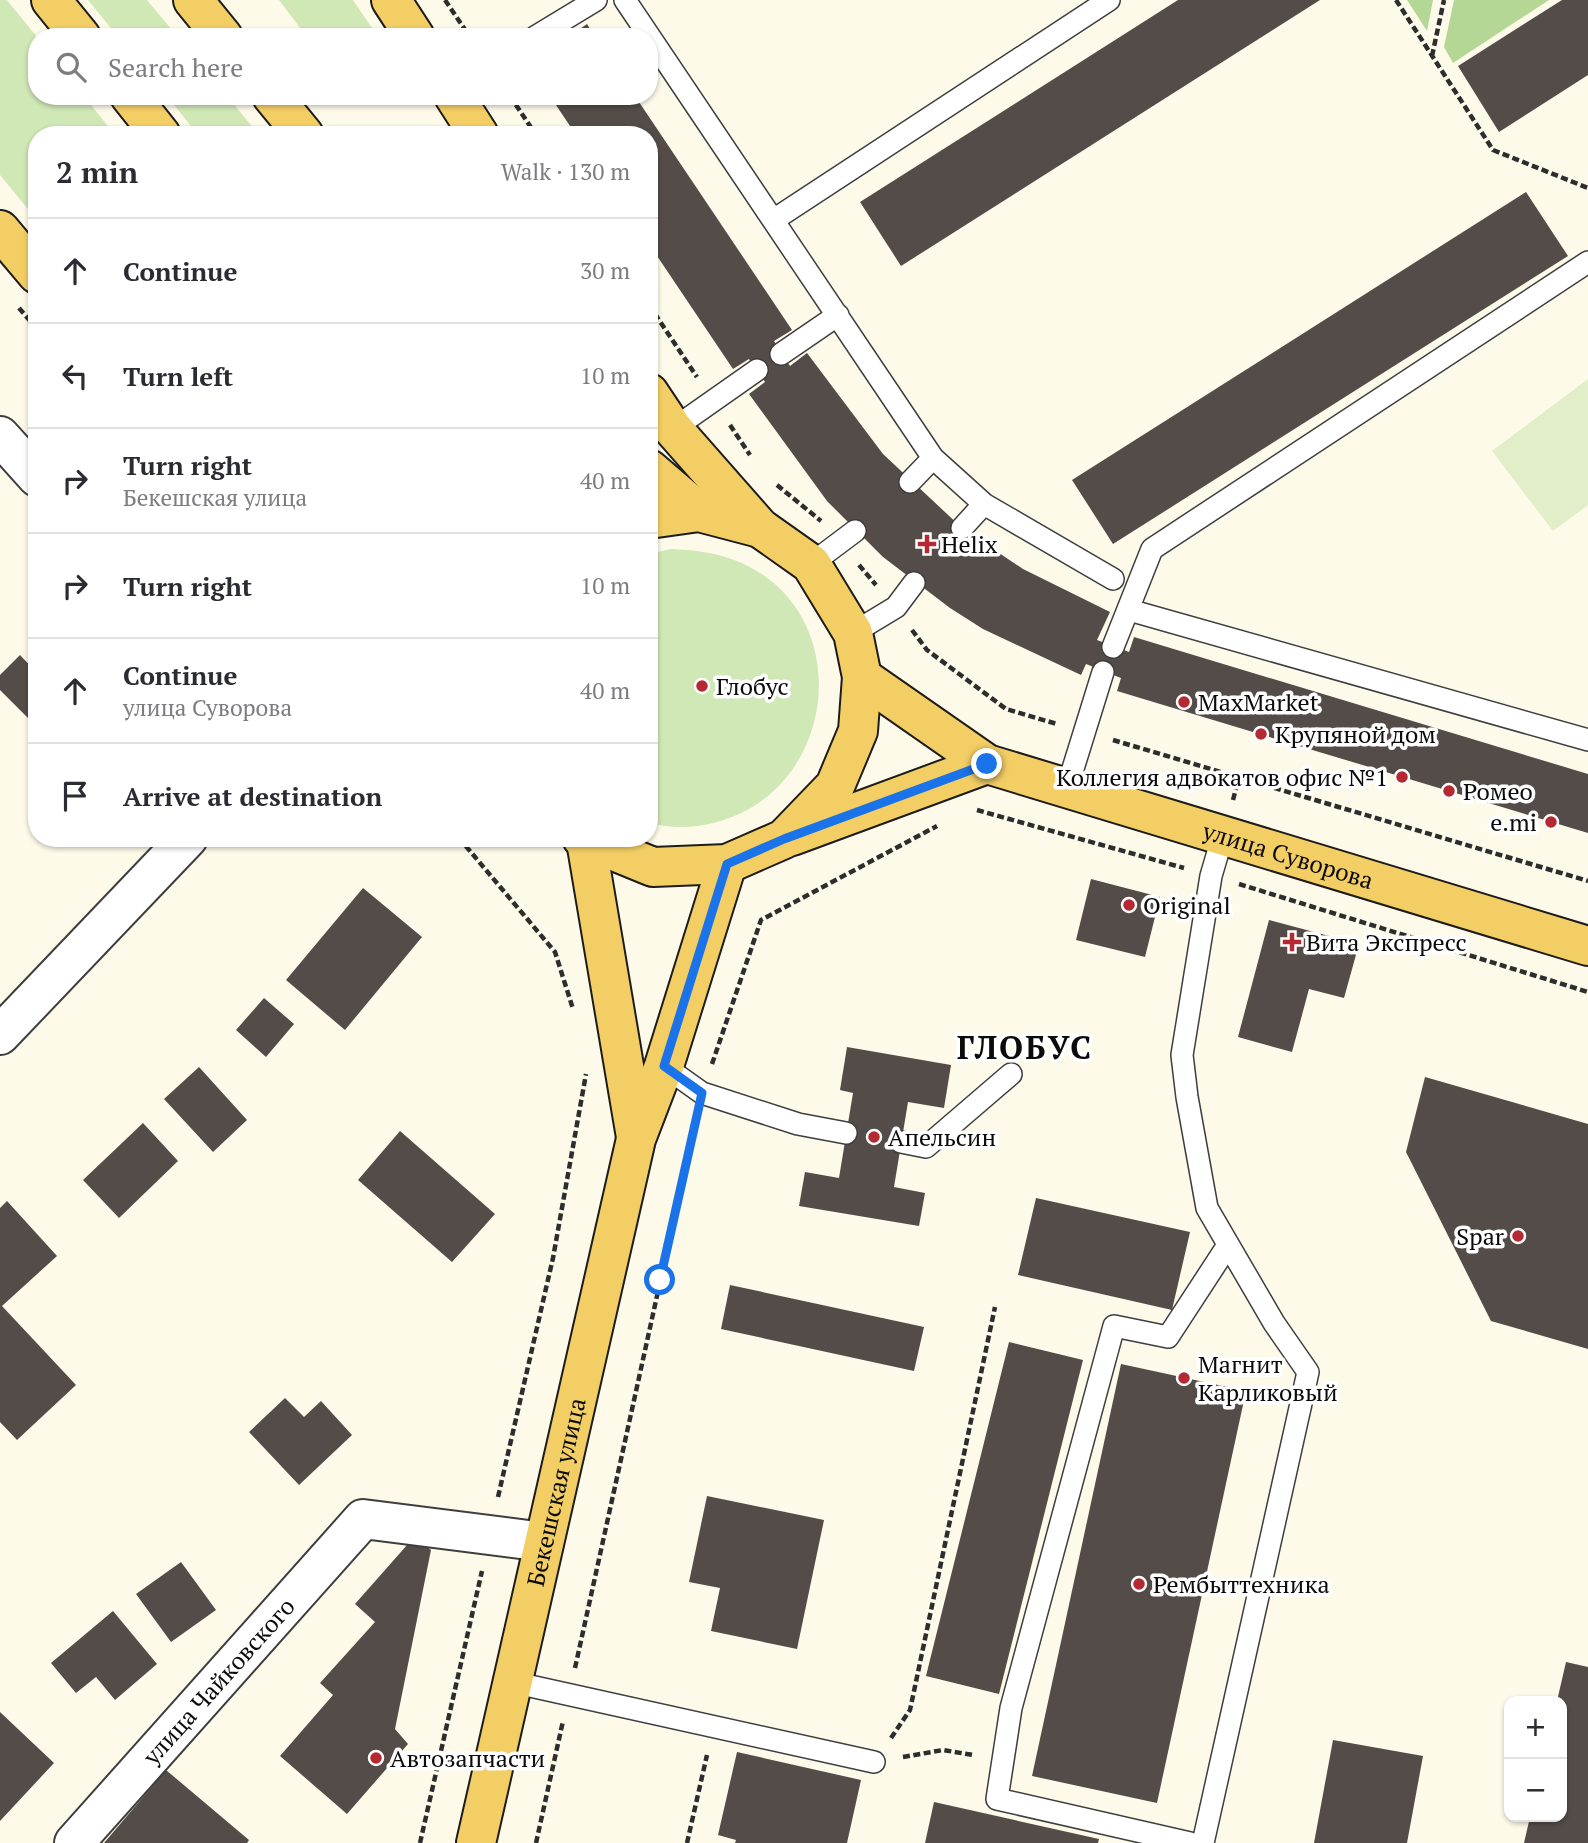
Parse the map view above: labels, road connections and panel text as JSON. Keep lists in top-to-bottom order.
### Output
{
  "streets": {
    "main road": ["улица Суворова", "Бекешская улица"],
    "street": ["улица Чайковского"]
  },
  "districts": ["ГЛОБУС"],
  "places": {
    "health": ["Helix", "Вита Экспресс"],
    "other": [
      "Глобус",
      "MaxMarket",
      "Крупяной дом",
      "Коллегия адвокатов офис №1",
      "Ромео",
      "e.mi",
      "Original",
      "Апельсин",
      "Spar",
      "Магнит Карликовый",
      "Рембыттехника",
      "Автозапчасти"
    ]
  },
  "page": {
    "search": "Search here",
    "heading": ["2 min", "Walk · 130 m"],
    "list": [
      ["Continue", "30 m"],
      ["Turn left", "10 m"],
      ["Turn right", "Бекешская улица", "40 m"],
      ["Turn right", "10 m"],
      ["Continue", "улица Суворова", "40 m"],
      "Arrive at destination"
    ],
    "map_buttons": ["+", "−"]
  }
}
